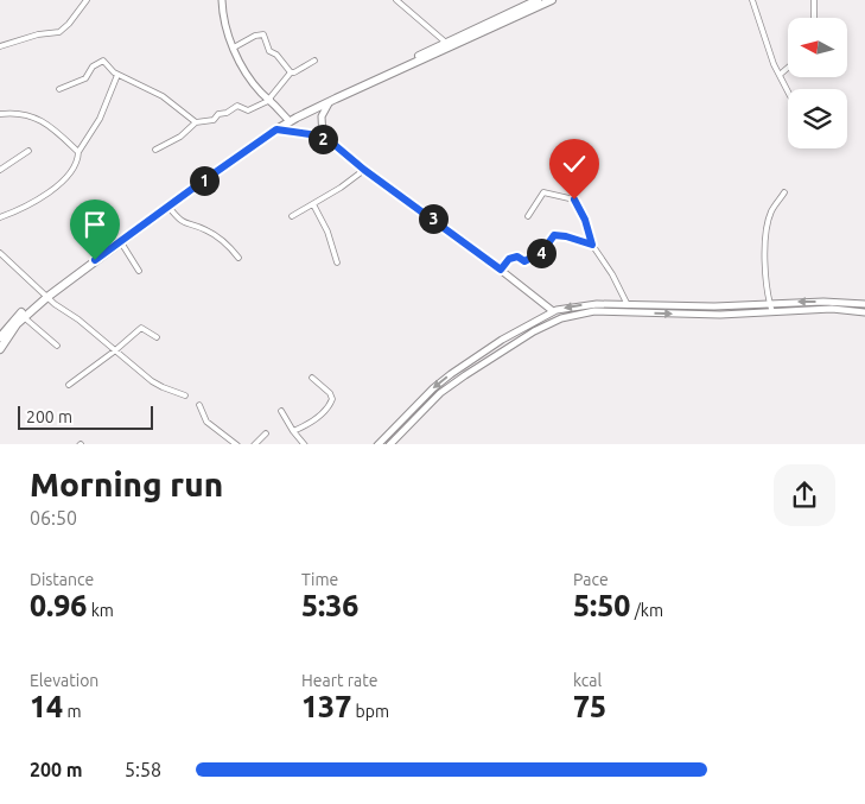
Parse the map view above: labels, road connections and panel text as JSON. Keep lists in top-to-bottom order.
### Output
{
  "scale_bar": "200 m",
  "north": "left",
  "page": {
    "pins": [
      "2",
      "1",
      "3",
      "4"
    ],
    "scale": "200 m",
    "heading": ["Morning run", "06:50"],
    "stats": [
      ["Distance", "0.96 km"],
      ["Time", "5:36"],
      ["Pace", "5:50 /km"],
      ["Elevation", "14 m"],
      ["Heart rate", "137 bpm"],
      ["kcal", "75"]
    ],
    "list": [
      {
        "name": "200 m",
        "note": "5:58"
      }
    ]
  }
}
